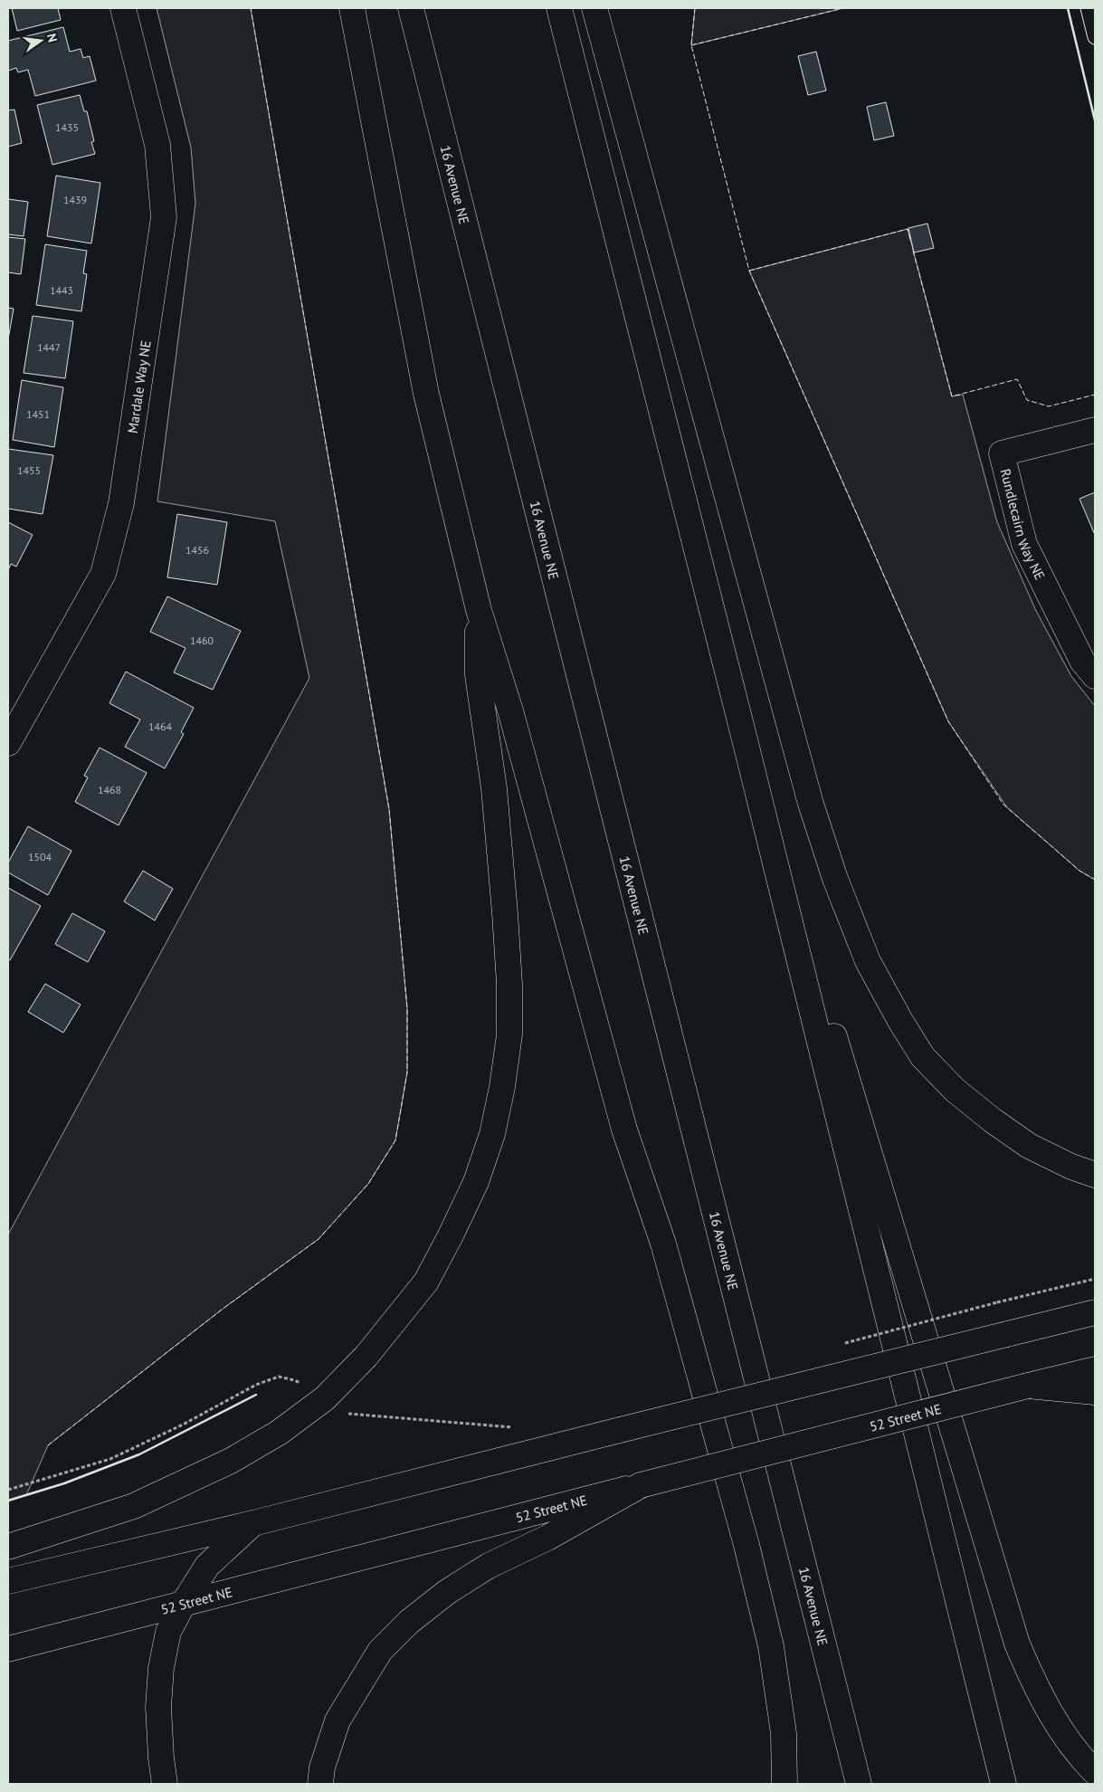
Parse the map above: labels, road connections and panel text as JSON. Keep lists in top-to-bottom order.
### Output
{
  "streets": {
    "main road": [
      "16 Avenue NE",
      "Mardale Way NE",
      "Rundlecairn Way NE",
      "52 Street NE"
    ]
  },
  "house_numbers": [
    "1435",
    "1439",
    "1443",
    "1447",
    "1451",
    "1455",
    "1456",
    "1460",
    "1464",
    "1468",
    "1504"
  ],
  "north": "right"
}
